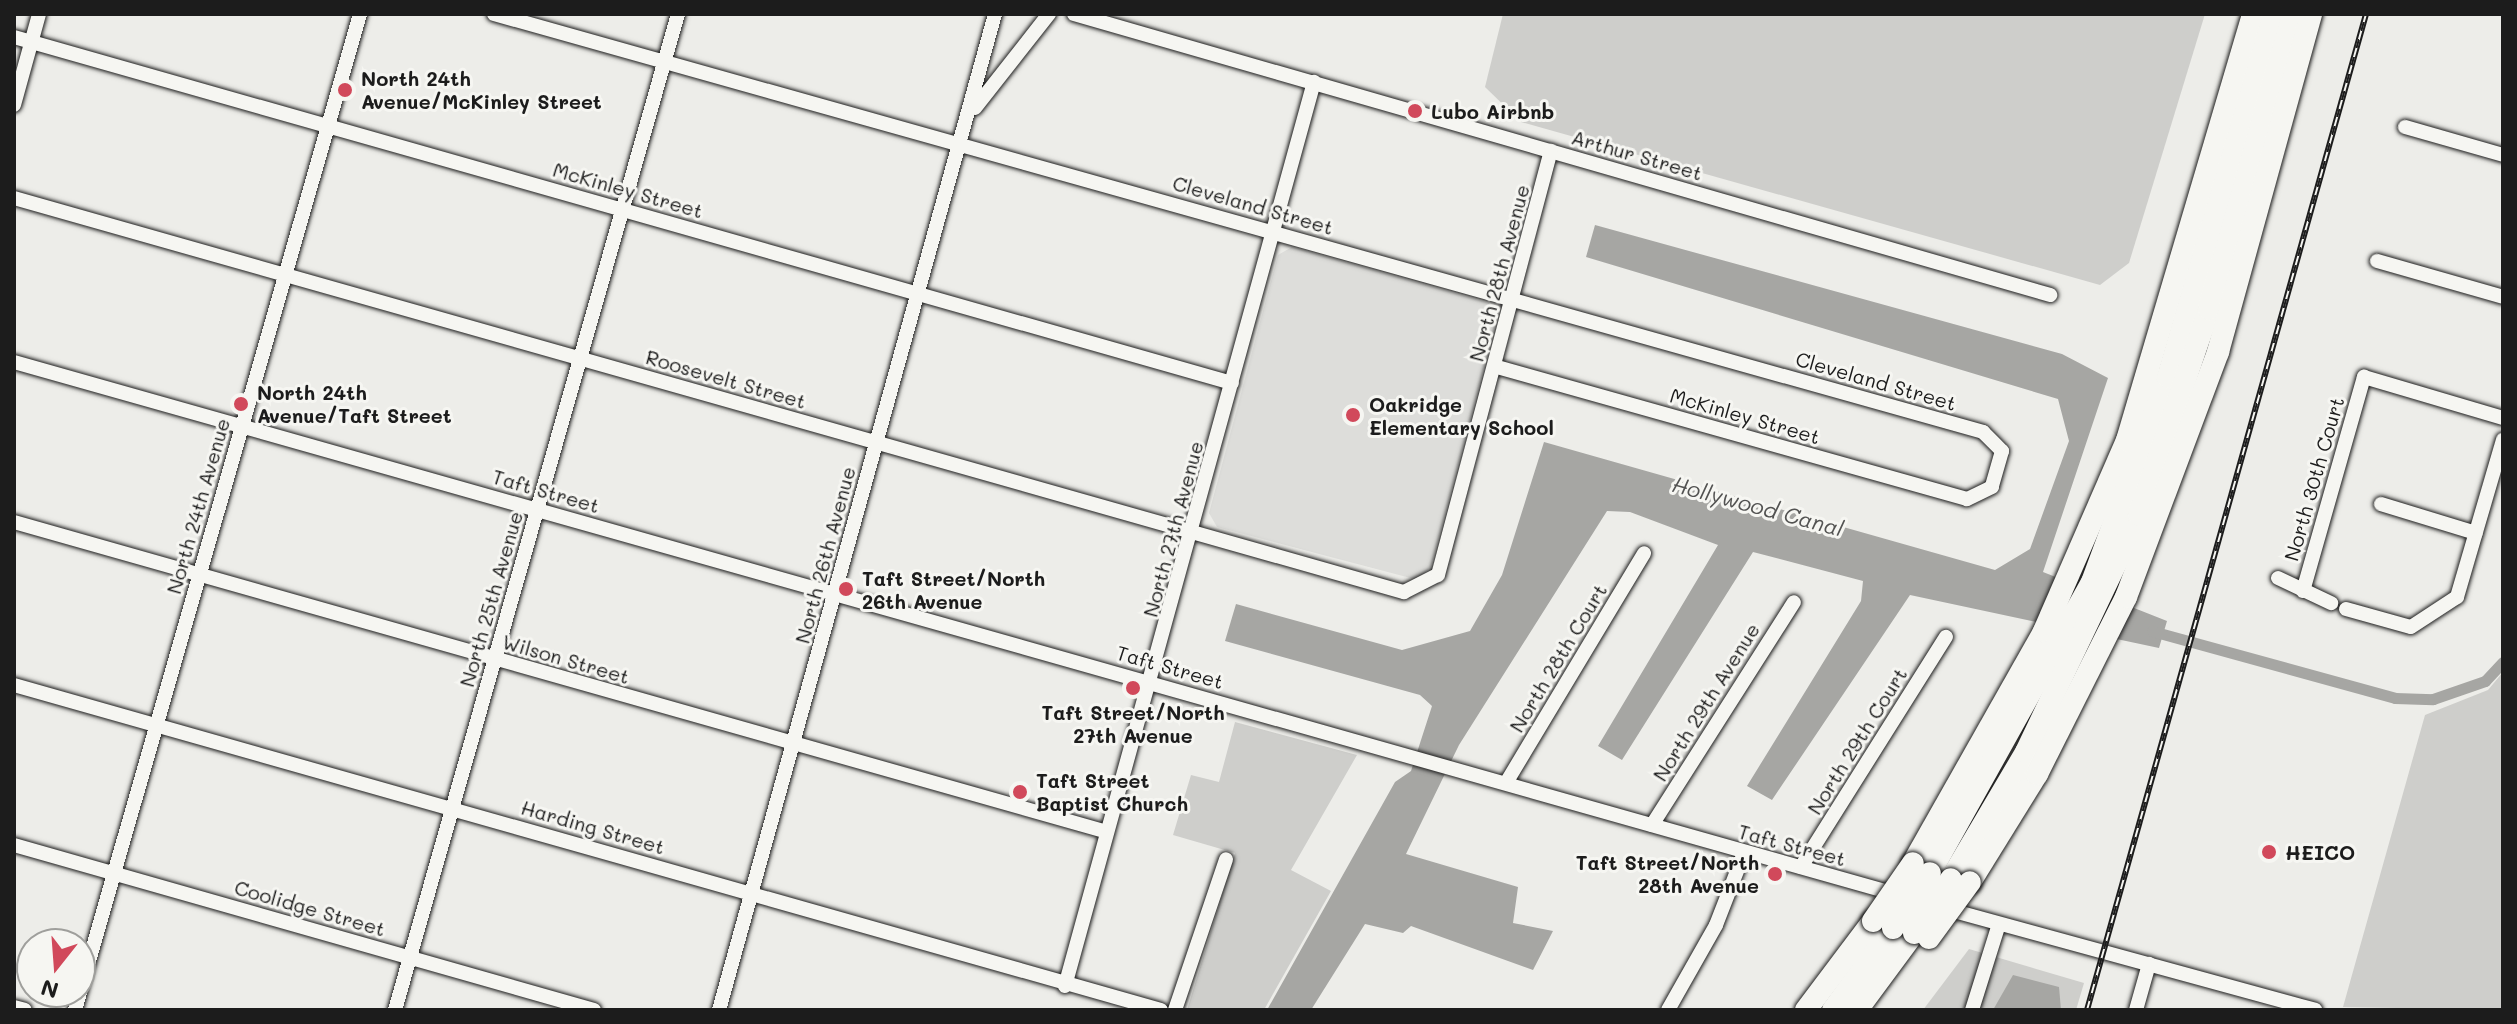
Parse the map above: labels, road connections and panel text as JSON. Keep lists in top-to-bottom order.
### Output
{
  "streets": {
    "street": [
      "Arthur Street",
      "McKinley Street",
      "Cleveland Street",
      "North 28th Avenue",
      "Roosevelt Street",
      "North 30th Court",
      "Taft Street",
      "North 24th Avenue",
      "North 27th Avenue",
      "North 26th Avenue",
      "North 25th Avenue",
      "North 28th Court",
      "Wilson Street",
      "North 29th Avenue",
      "North 29th Court",
      "Harding Street",
      "Coolidge Street"
    ]
  },
  "crossings": [
    ["Arthur Street", "North 28th Avenue"],
    ["Arthur Street", "North 27th Avenue"],
    ["McKinley Street", "Cleveland Street"],
    ["McKinley Street", "North 28th Avenue"],
    ["McKinley Street", "North 24th Avenue"],
    ["McKinley Street", "North 27th Avenue"],
    ["McKinley Street", "North 26th Avenue"],
    ["McKinley Street", "North 25th Avenue"],
    ["Cleveland Street", "North 28th Avenue"],
    ["Cleveland Street", "North 27th Avenue"],
    ["Cleveland Street", "North 26th Avenue"],
    ["Cleveland Street", "North 25th Avenue"],
    ["North 28th Avenue", "Roosevelt Street"],
    ["Roosevelt Street", "North 24th Avenue"],
    ["Roosevelt Street", "North 27th Avenue"],
    ["Roosevelt Street", "North 26th Avenue"],
    ["Roosevelt Street", "North 25th Avenue"],
    ["Taft Street", "North 24th Avenue"],
    ["Taft Street", "North 27th Avenue"],
    ["Taft Street", "North 26th Avenue"],
    ["Taft Street", "North 25th Avenue"],
    ["Taft Street", "North 28th Court"],
    ["Taft Street", "North 29th Avenue"],
    ["Taft Street", "North 29th Court"],
    ["North 24th Avenue", "Wilson Street"],
    ["North 24th Avenue", "Harding Street"],
    ["North 24th Avenue", "Coolidge Street"],
    ["North 27th Avenue", "Wilson Street"],
    ["North 27th Avenue", "Harding Street"],
    ["North 26th Avenue", "Wilson Street"],
    ["North 26th Avenue", "Harding Street"],
    ["North 25th Avenue", "Wilson Street"],
    ["North 25th Avenue", "Harding Street"],
    ["North 25th Avenue", "Coolidge Street"]
  ],
  "water": ["Hollywood Canal"],
  "places": [
    "North 24th Avenue/McKinley Street",
    "Lubo Airbnb",
    "North 24th Avenue/Taft Street",
    "Oakridge Elementary School",
    "Taft Street/North 26th Avenue",
    "Taft Street/North 27th Avenue",
    "Taft Street Baptist Church",
    "HEICO",
    "Taft Street/North 28th Avenue"
  ],
  "north": "bottom"
}
